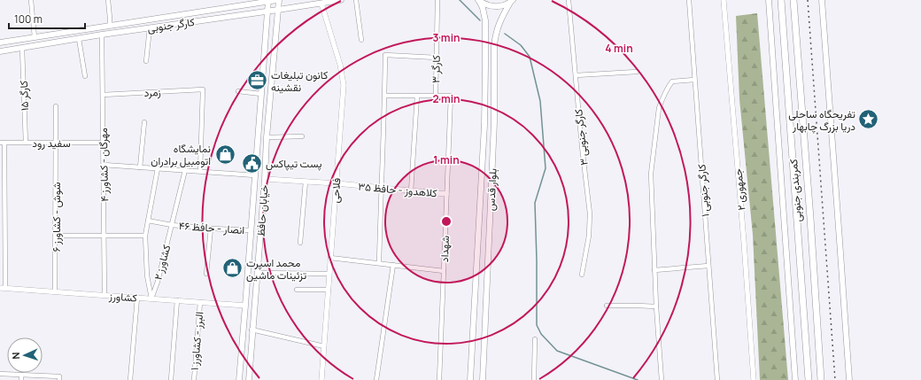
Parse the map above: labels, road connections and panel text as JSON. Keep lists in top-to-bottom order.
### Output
{
  "streets": {
    "highway": ["کمربندی جنوبی"],
    "main road": ["کارگر جنوبی", "بلوار قدس", "خیابان حافظ"],
    "street": [
      "کارگر ۳",
      "زمرد",
      "کارگر ۱۵",
      "کارگر جنوبی ۳",
      "سفید رود",
      "مهرگان - کشاورز ۴",
      "کلاهدوز - حافظ ۳۵",
      "جمهوری ۲",
      "فلاحی",
      "کارگر جنوبی ۱",
      "شوش - کشاورز ۶",
      "انصار - حافظ ۴۶",
      "شهداد",
      "کشاورز ۲",
      "کشاورز",
      "البرز - کشاورز ۱"
    ]
  },
  "crossings": [
    ["کارگر جنوبی", "کارگر ۱۵"],
    ["کارگر جنوبی", "مهرگان - کشاورز ۴"],
    ["کارگر جنوبی", "فلاحی"],
    ["کارگر جنوبی", "خیابان حافظ"],
    ["کارگر ۳", "شهداد"],
    ["زمرد", "مهرگان - کشاورز ۴"],
    ["کارگر ۱۵", "سفید رود"],
    ["سفید رود", "مهرگان - کشاورز ۴"],
    ["سفید رود", "شوش - کشاورز ۶"],
    ["مهرگان - کشاورز ۴", "کشاورز"],
    ["کلاهدوز - حافظ ۳۵", "فلاحی"],
    ["کلاهدوز - حافظ ۳۵", "خیابان حافظ"],
    ["کلاهدوز - حافظ ۳۵", "شهداد"],
    ["خیابان حافظ", "انصار - حافظ ۴۶"],
    ["خیابان حافظ", "کشاورز"],
    ["شوش - کشاورز ۶", "کشاورز"],
    ["انصار - حافظ ۴۶", "کشاورز ۲"],
    ["کشاورز ۲", "کشاورز"],
    ["کشاورز", "البرز - کشاورز ۱"]
  ],
  "places": {
    "office": ["کانون تبلیغات نقشینه"],
    "place": ["تفریحگاه ساحلی دریا بزرگ چابهار"],
    "shop": ["نمایشگاه اتومبیل برادران", "محمد اسپرت تزئینات ماشین"],
    "public building": ["پست تیپاکس"]
  },
  "scale_bar": "100 m",
  "north": "left",
  "rings": [
    "3 min",
    "4 min",
    "2 min",
    "1 min"
  ]
}
